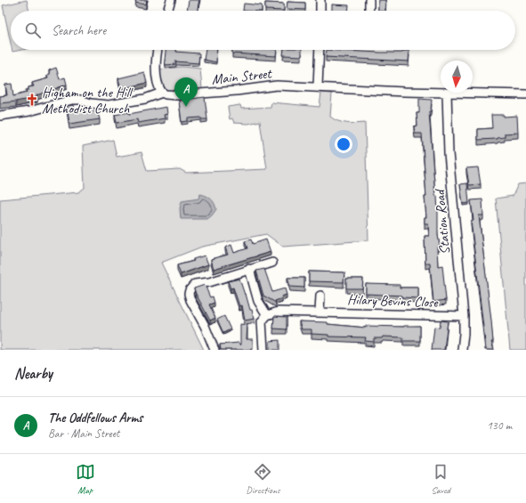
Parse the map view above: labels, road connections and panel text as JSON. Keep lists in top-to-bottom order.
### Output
{
  "streets": {
    "street": ["Main Street", "Station Road", "Hilary Bevins Close"]
  },
  "crossings": [
    ["Main Street", "Station Road"],
    ["Station Road", "Hilary Bevins Close"]
  ],
  "places": {
    "church": ["Higham on the Hill Methodist Church"]
  },
  "north": "bottom",
  "page": {
    "search": "Search here",
    "pins": "A",
    "heading": "Nearby",
    "list": [
      {
        "mark": "A",
        "name": "The Oddfellows Arms",
        "note": "Bar · Main Street",
        "value": "130 m"
      }
    ],
    "nav": ["Map", "Directions", "Saved"]
  }
}
